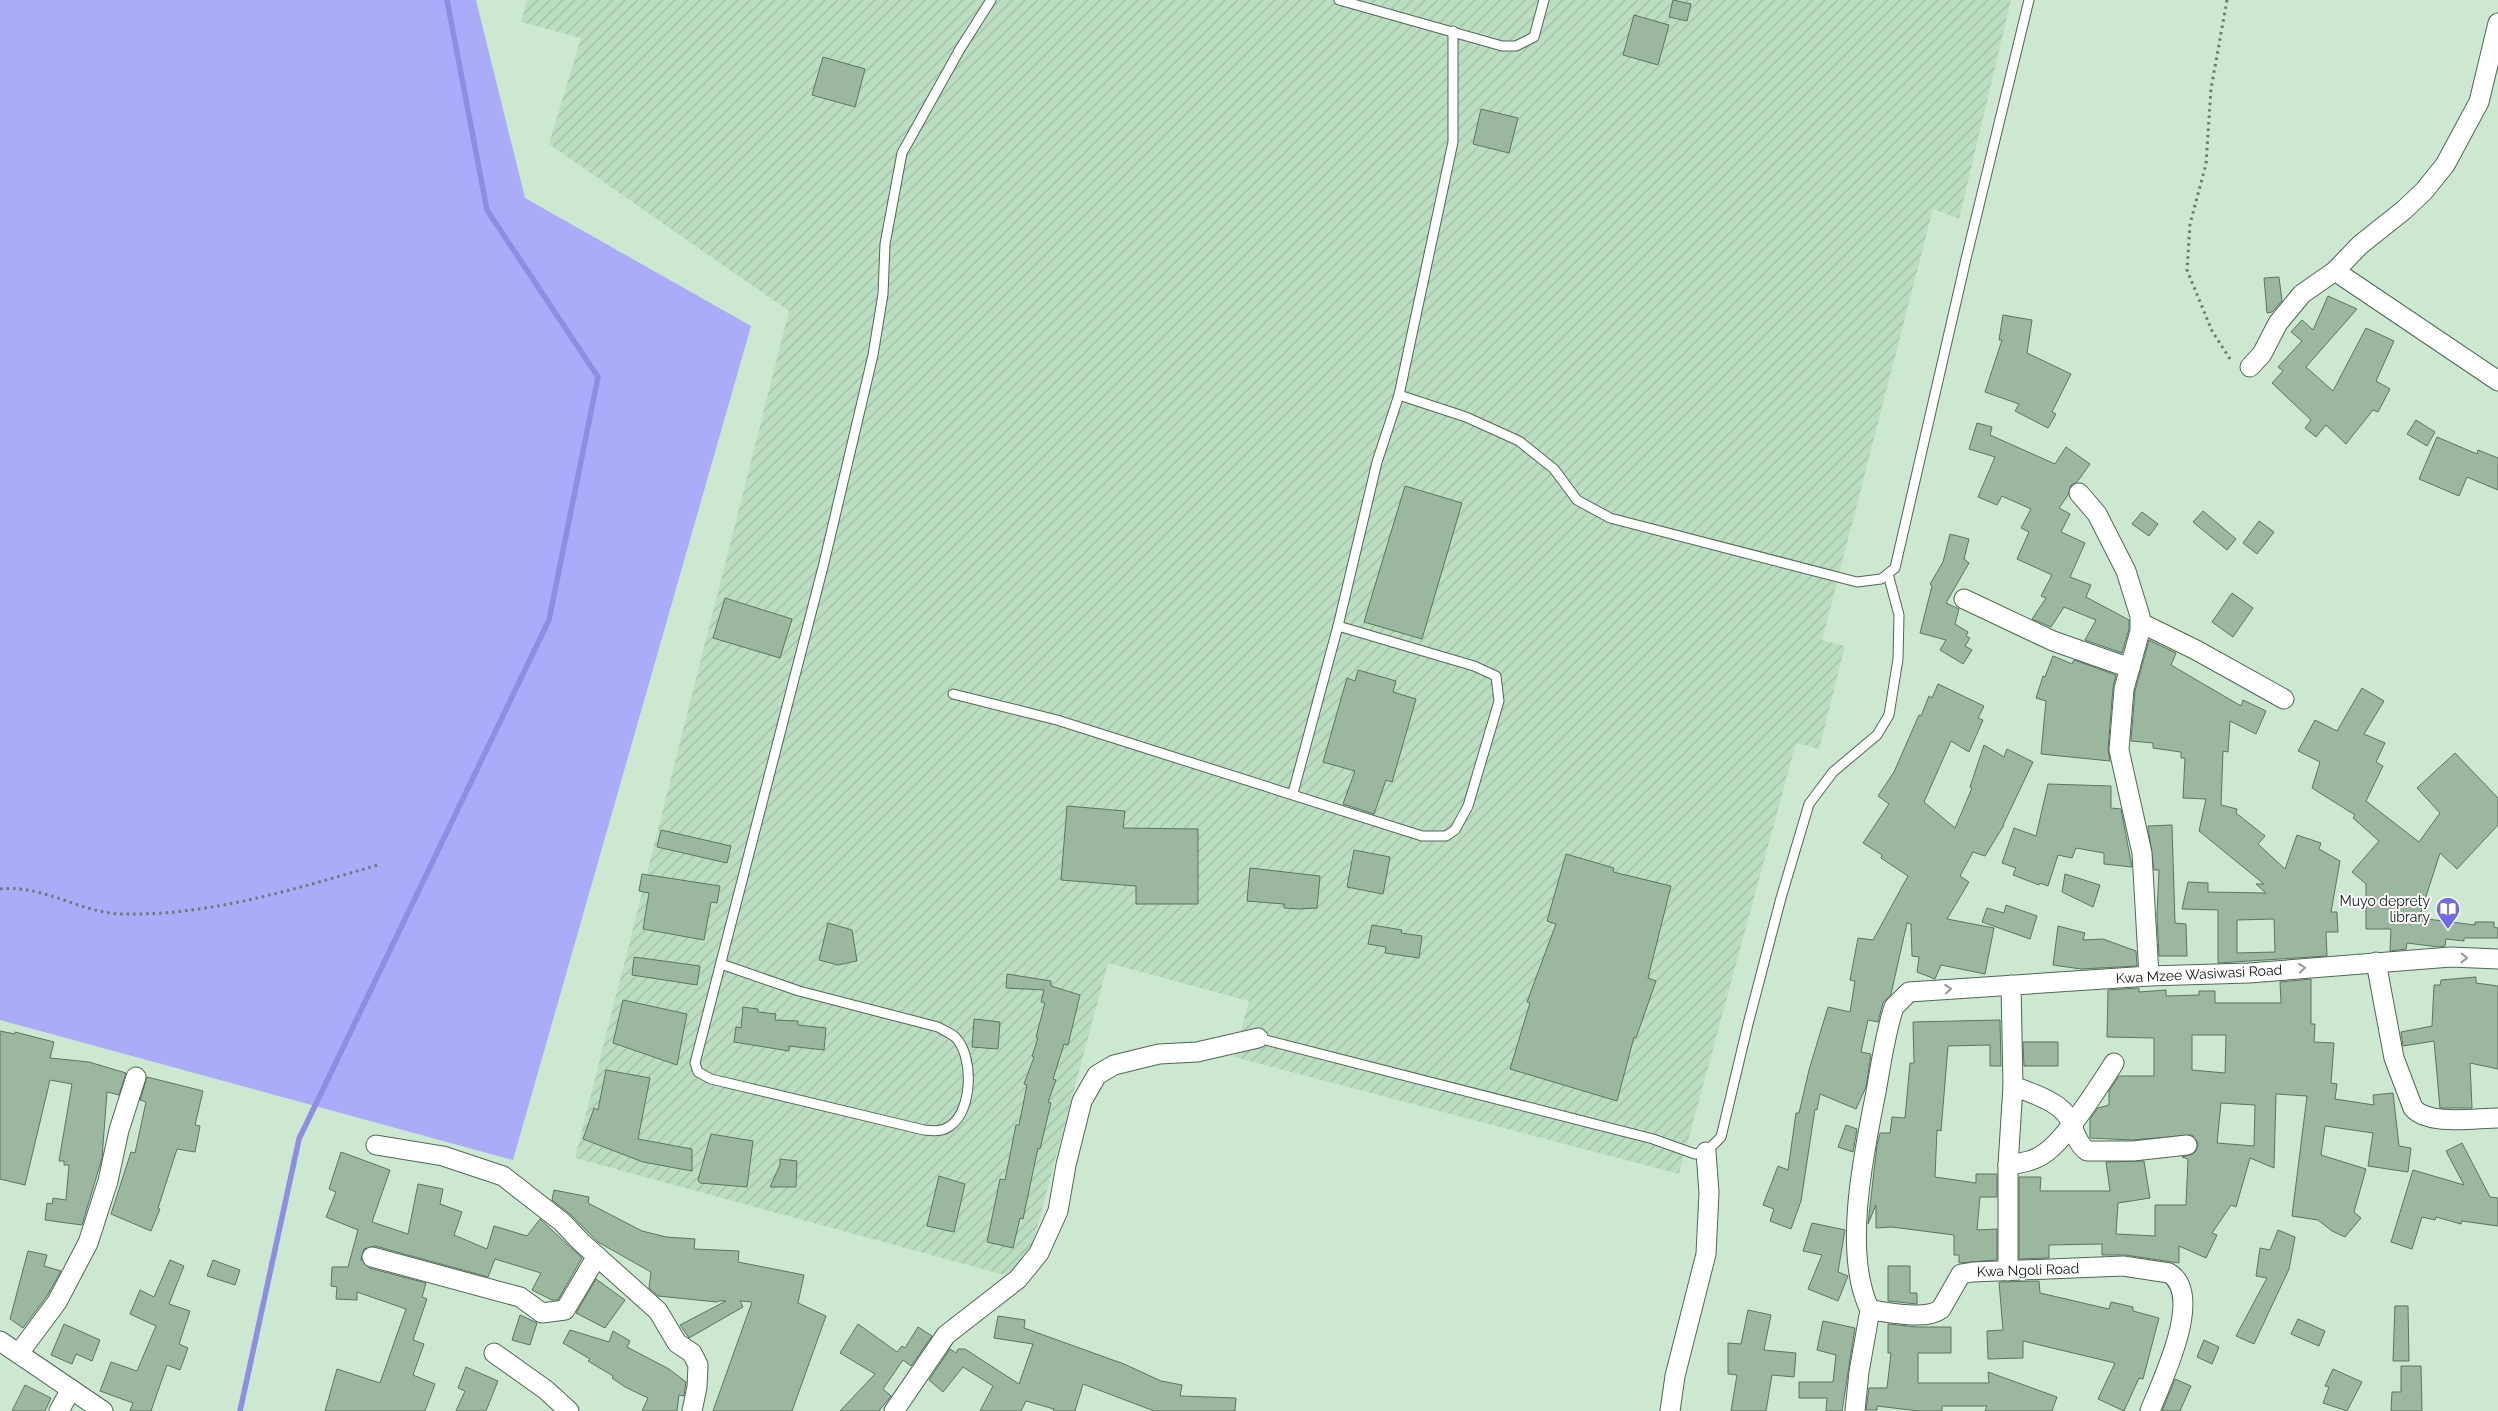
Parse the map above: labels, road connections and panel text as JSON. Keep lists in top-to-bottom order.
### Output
{
  "streets": {
    "street": ["Kwa Mzee Wasiwasi Road", "Kwa Ngoli Road"]
  },
  "crossings": [
    ["Kwa Mzee Wasiwasi Road", "Kwa Ngoli Road"]
  ],
  "places": {
    "library": ["Muyo deprety library"]
  }
}
